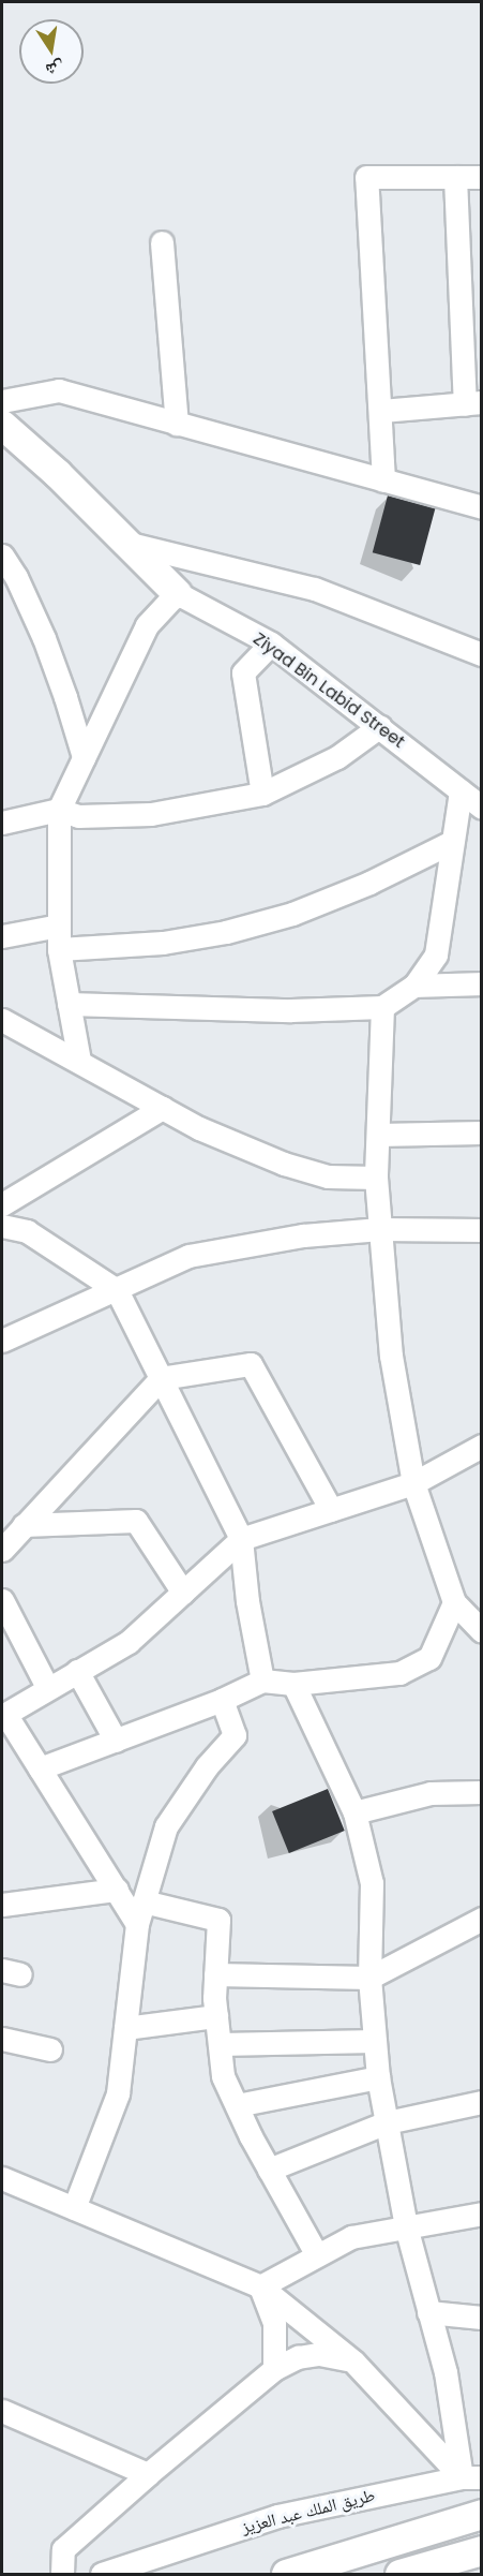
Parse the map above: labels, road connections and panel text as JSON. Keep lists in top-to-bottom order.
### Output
{
  "streets": {
    "main road": ["Ziyad Bin Labid Street"],
    "street": ["طريق الملك عبد العزيز"]
  },
  "north": "bottom"
}
